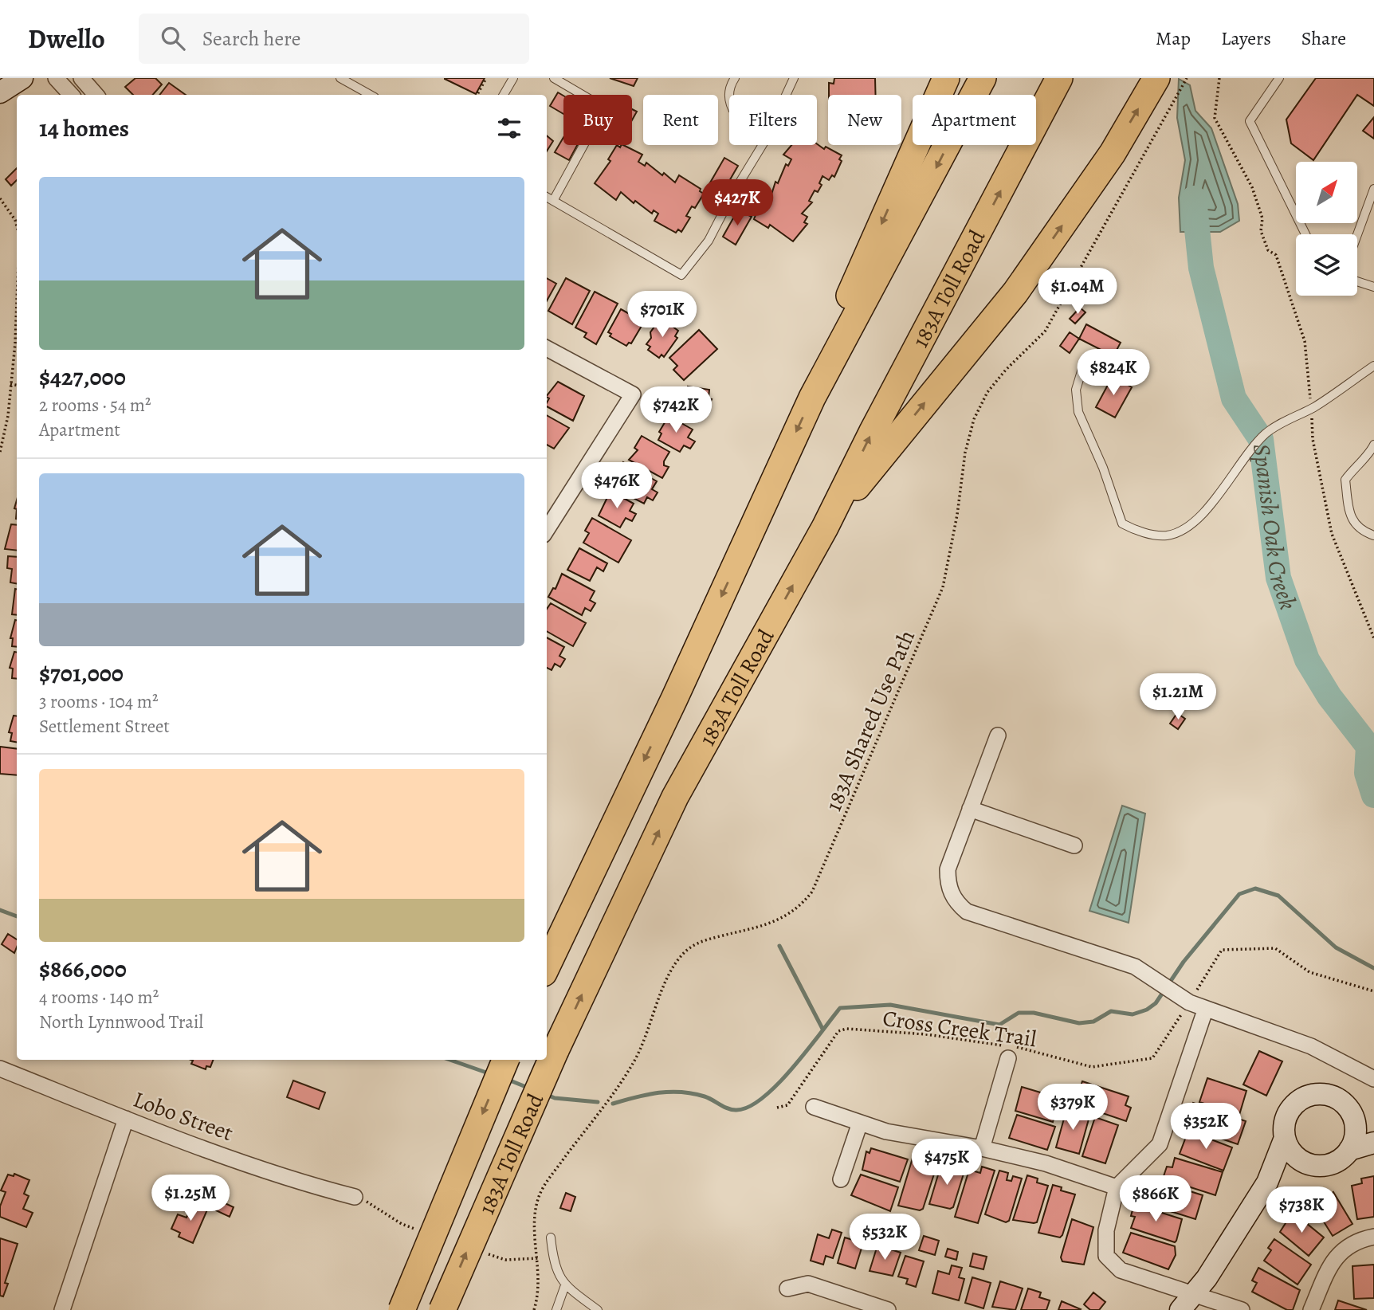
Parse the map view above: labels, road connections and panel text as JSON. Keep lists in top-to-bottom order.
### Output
{
  "streets": {
    "highway": ["183A Toll Road"],
    "street": ["Lobo Street"],
    "path": ["183A Shared Use Path", "Cross Creek Trail"]
  },
  "water": ["Spanish Oak Creek"],
  "north": "top right",
  "page": {
    "header": "Dwello",
    "search": "Search here",
    "nav": ["Map", "Layers", "Share"],
    "chip": [
      "Buy",
      "Rent",
      "Filters",
      "New",
      "Apartment"
    ],
    "heading": "14 homes",
    "list": [
      {
        "name": "$427,000",
        "note": "2 rooms · 54 m² · Apartment"
      },
      {
        "name": "$701,000",
        "note": "3 rooms · 104 m² · Settlement Street"
      },
      {
        "name": "$866,000",
        "note": "4 rooms · 140 m² · North Lynnwood Trail"
      }
    ],
    "price": [
      "$427K",
      "$1.04M",
      "$701K",
      "$824K",
      "$742K",
      "$476K",
      "$1.21M",
      "$379K",
      "$352K",
      "$475K",
      "$1.25M",
      "$866K",
      "$738K",
      "$532K"
    ]
  }
}
